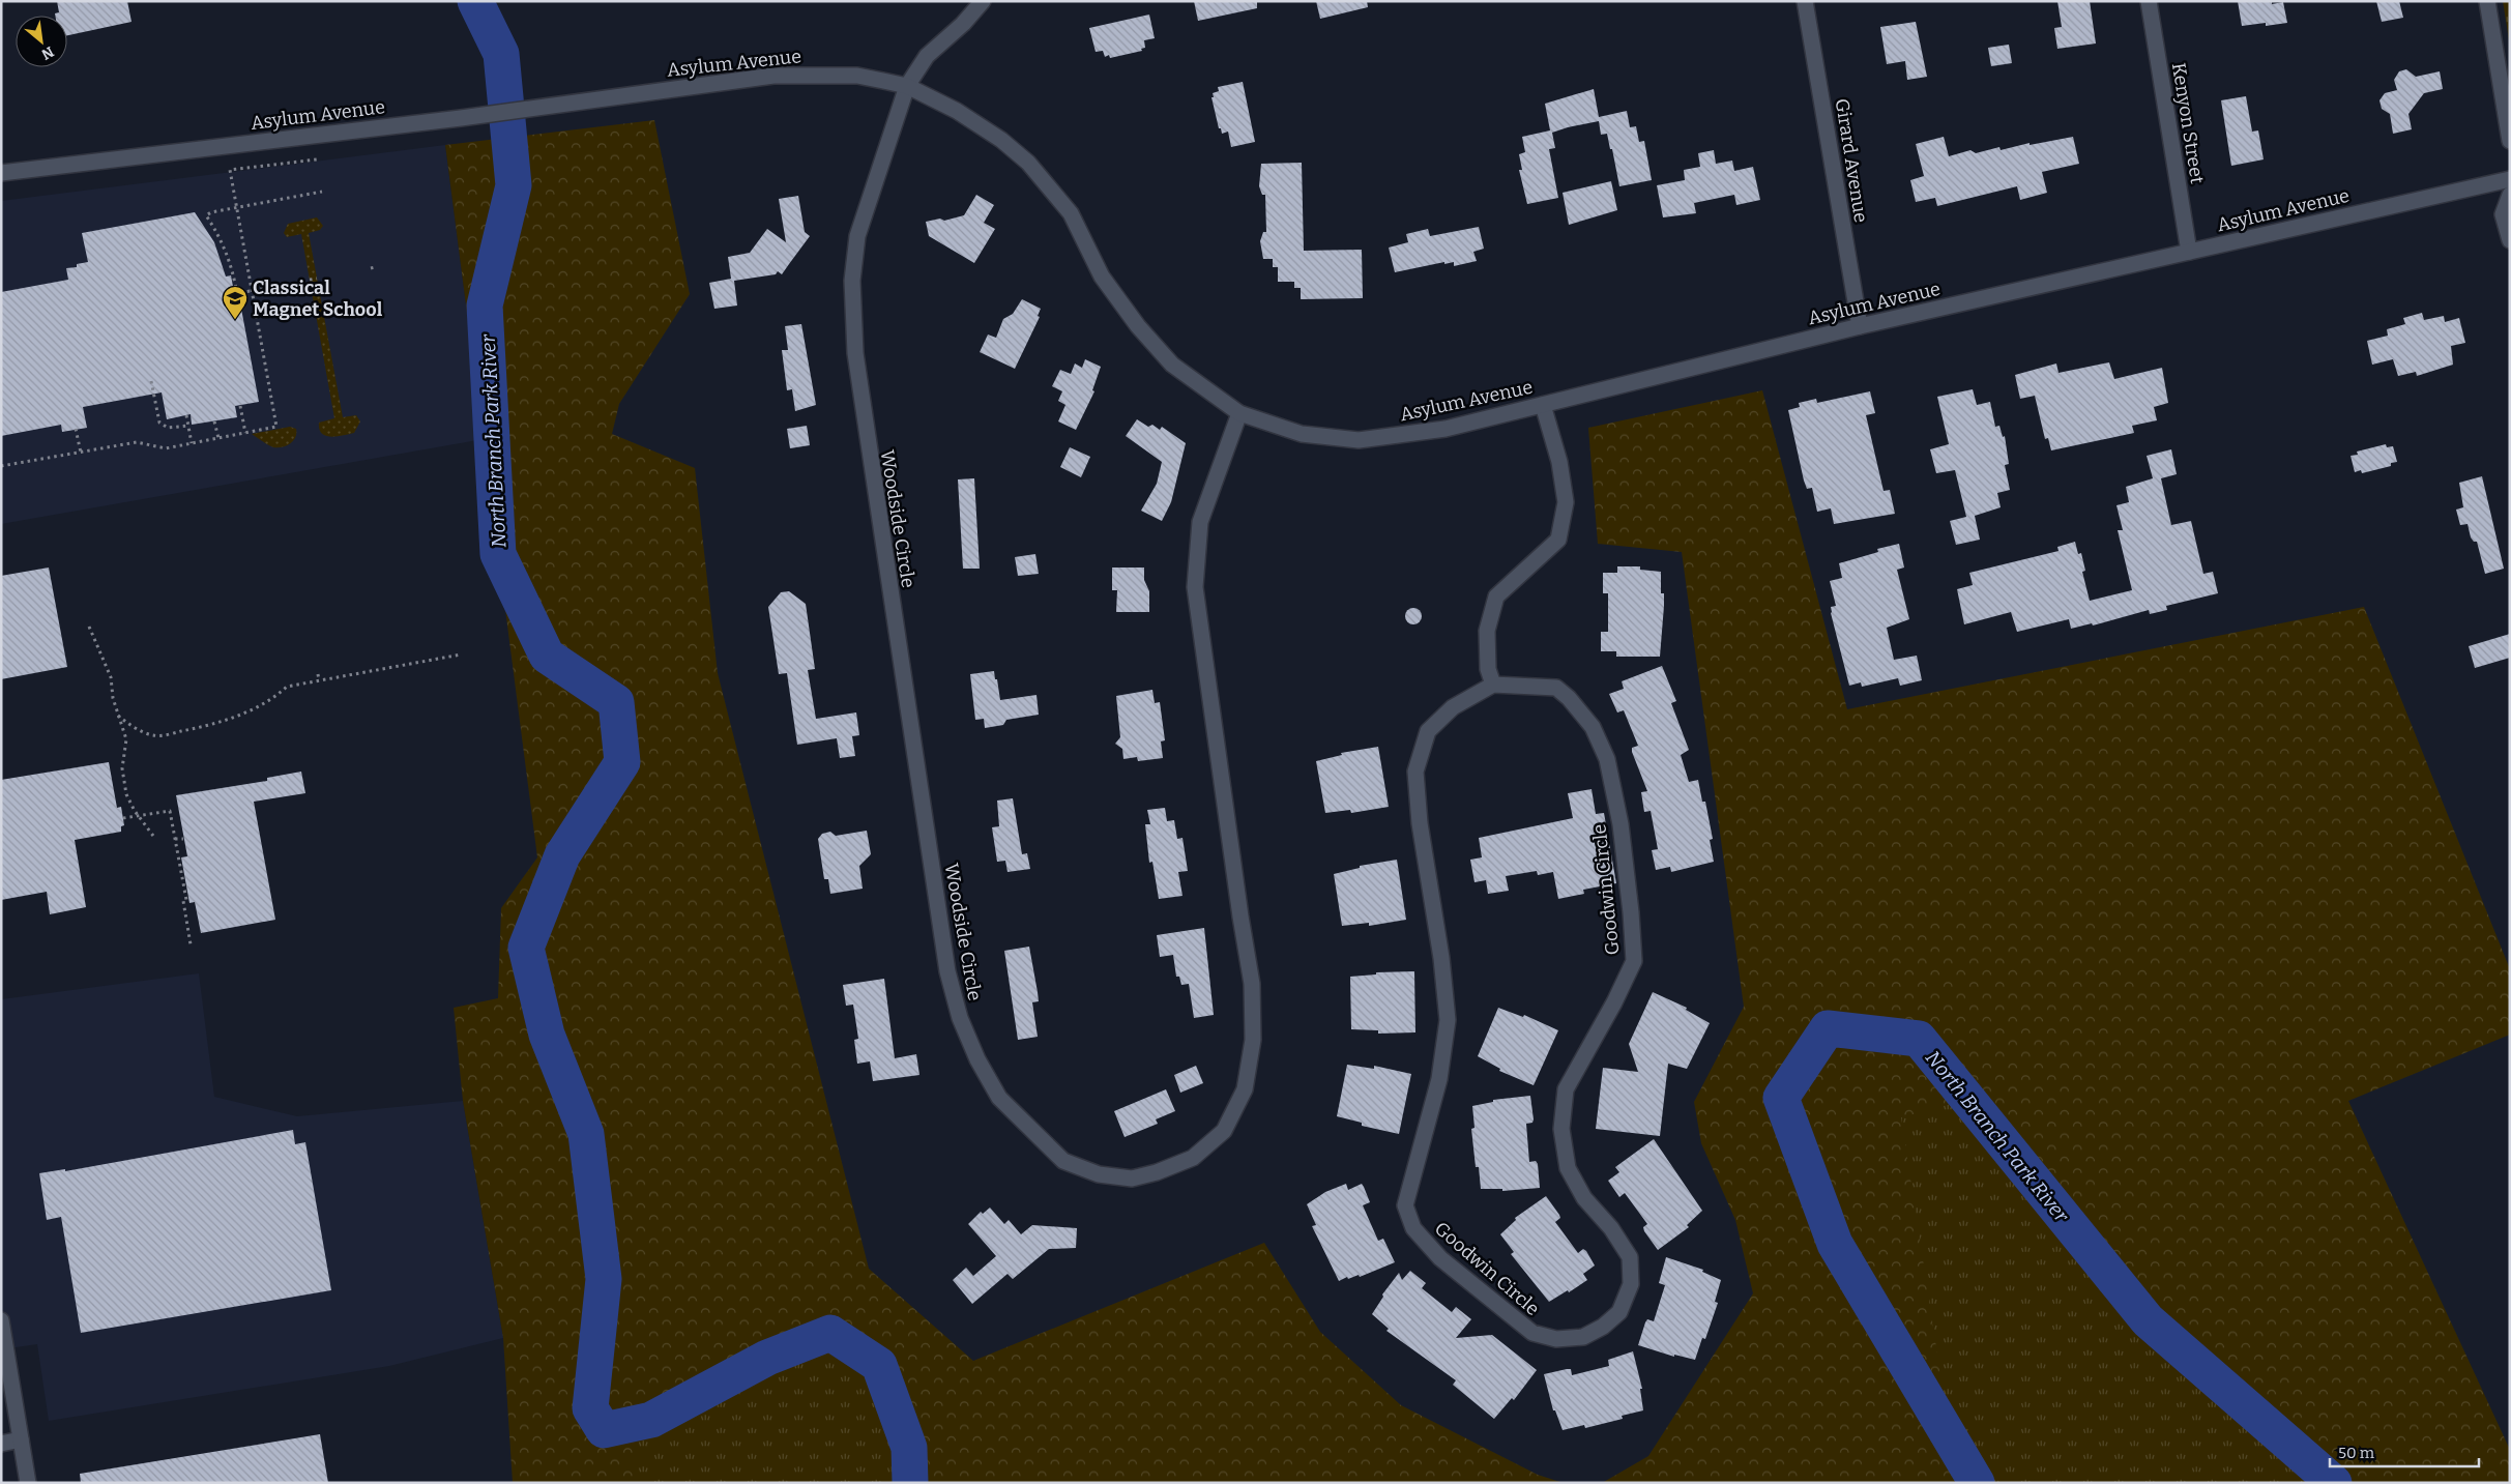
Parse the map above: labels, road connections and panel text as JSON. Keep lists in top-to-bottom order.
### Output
{
  "streets": {
    "street": [
      "Asylum Avenue",
      "Kenyon Street",
      "Girard Avenue",
      "Woodside Circle",
      "Goodwin Circle"
    ]
  },
  "crossings": [
    ["Asylum Avenue", "Kenyon Street"],
    ["Asylum Avenue", "Girard Avenue"],
    ["Asylum Avenue", "Woodside Circle"]
  ],
  "water": ["North Branch Park River"],
  "places": {
    "school or university": ["Classical Magnet School"]
  },
  "scale_bar": "50 m",
  "north": "bottom right"
}
